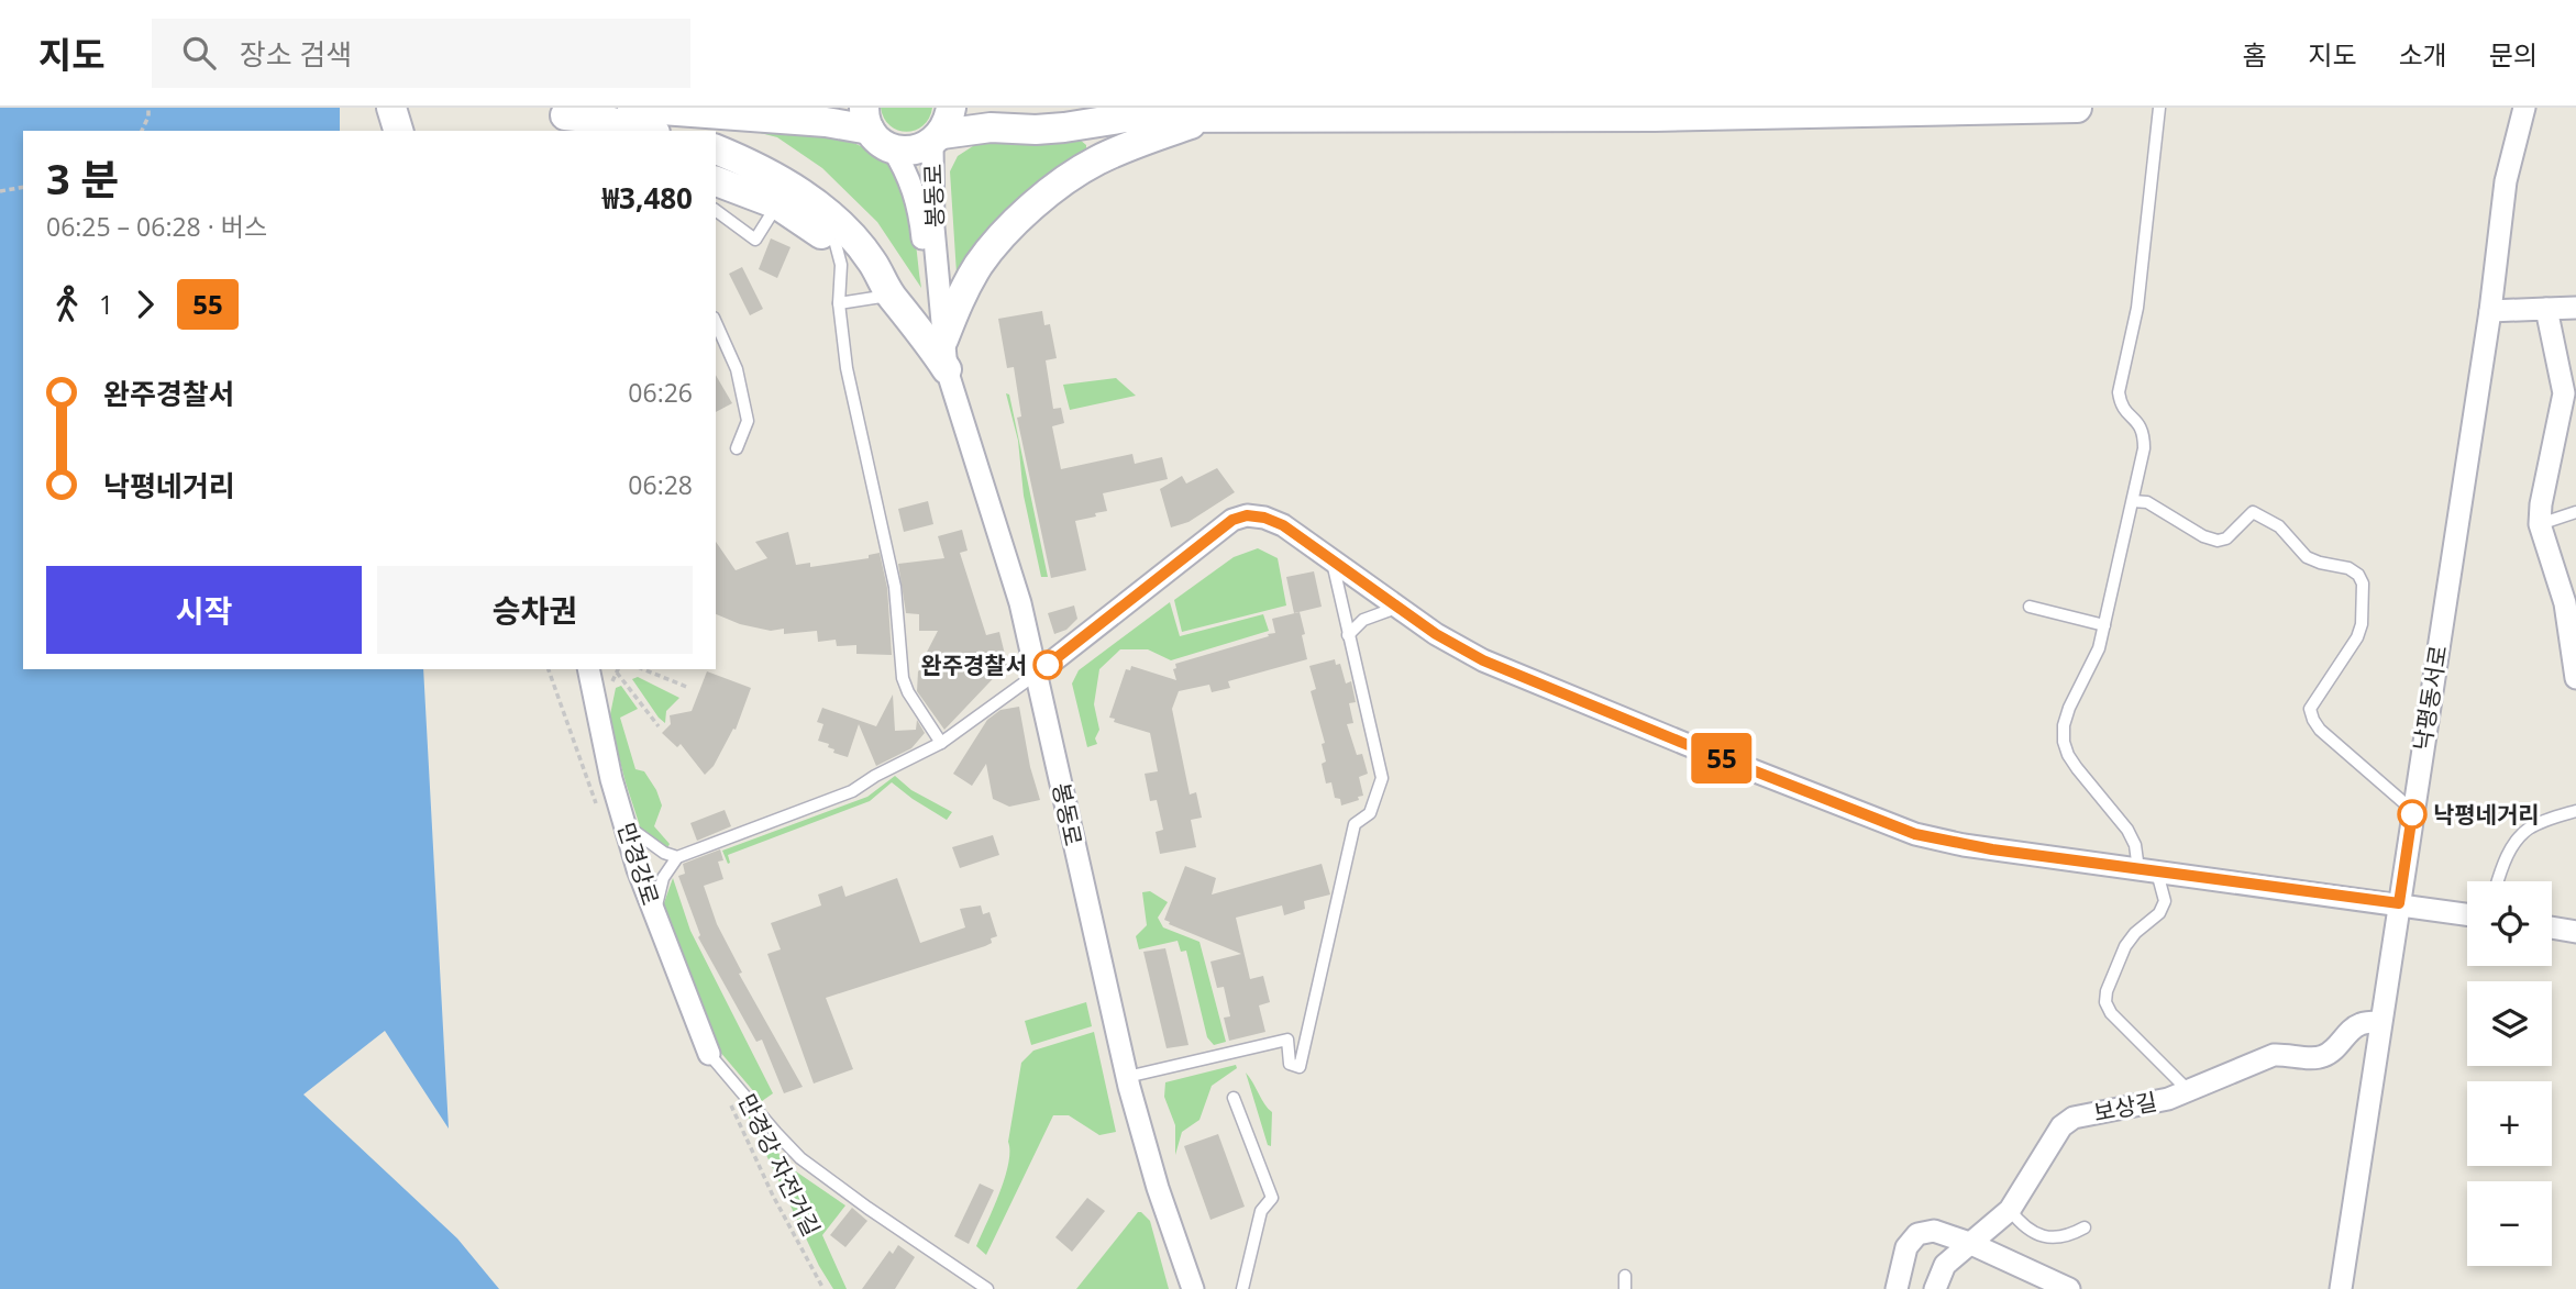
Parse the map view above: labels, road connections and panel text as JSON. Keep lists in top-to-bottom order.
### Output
{
  "streets": {
    "street": [
      "봉동로",
      "낙평동서로",
      "만경강로",
      "보상길"
    ],
    "path": ["만경강 자전거길"]
  },
  "crossings": [
    ["낙평동서로", "보상길"]
  ],
  "places": ["완주경찰서", "낙평네거리"],
  "lines": ["bus line 55"],
  "page": {
    "header": "지도",
    "search": "장소 검색",
    "nav": [
      "홈",
      "지도",
      "소개",
      "문의"
    ],
    "on_map": "55",
    "heading": ["3 분", "06:25 – 06:28 · 버스", "₩3,480"],
    "legs": ["1", "55"],
    "list": [
      {
        "name": "완주경찰서",
        "value": "06:26"
      },
      {
        "name": "낙평네거리",
        "value": "06:28"
      }
    ],
    "buttons": ["시작", "승차권"],
    "map_buttons": ["+", "−"]
  }
}
